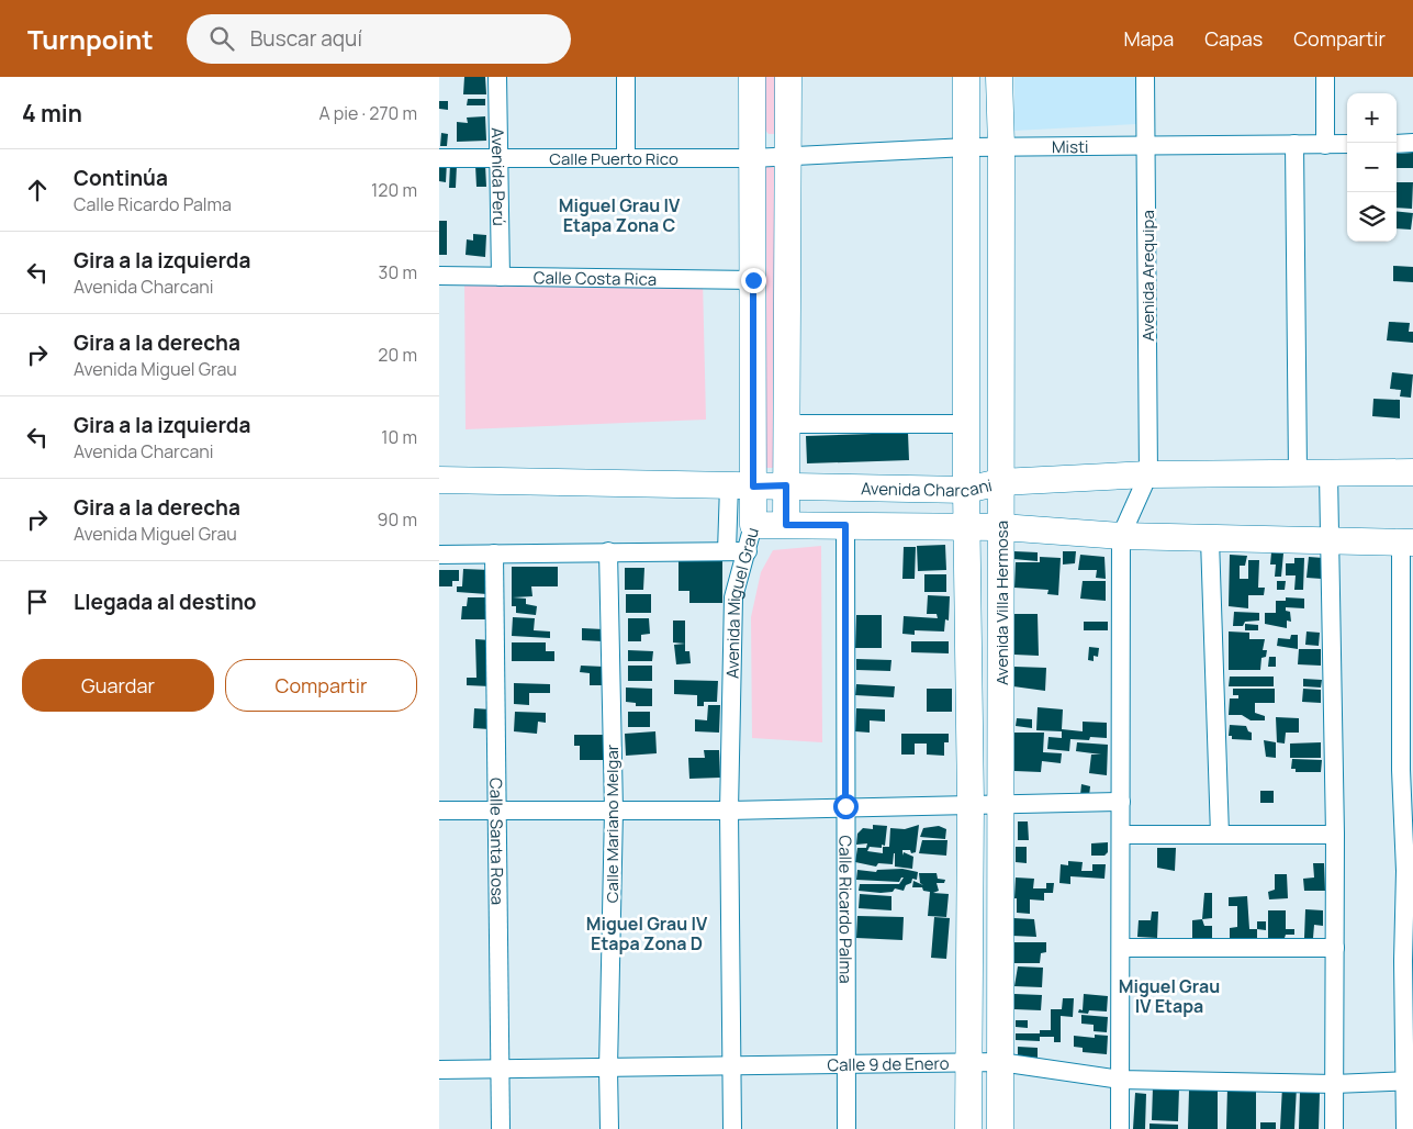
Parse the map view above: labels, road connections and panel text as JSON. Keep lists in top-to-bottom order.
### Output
{
  "streets": {
    "street": [
      "Misti",
      "Calle Puerto Rico",
      "Avenida Perú",
      "Avenida Arequipa",
      "Calle Costa Rica",
      "Avenida Charcani",
      "Avenida Miguel Grau",
      "Avenida Villa Hermosa",
      "Calle Mariano Melgar",
      "Calle Santa Rosa",
      "Calle Ricardo Palma",
      "Calle 9 de Enero"
    ]
  },
  "crossings": [
    ["Misti", "Calle Puerto Rico"],
    ["Misti", "Avenida Arequipa"],
    ["Misti", "Avenida Villa Hermosa"],
    ["Calle Puerto Rico", "Avenida Perú"],
    ["Calle Puerto Rico", "Avenida Miguel Grau"],
    ["Avenida Perú", "Calle Costa Rica"],
    ["Avenida Arequipa", "Avenida Charcani"],
    ["Calle Costa Rica", "Avenida Miguel Grau"],
    ["Avenida Charcani", "Avenida Miguel Grau"],
    ["Avenida Charcani", "Avenida Villa Hermosa"],
    ["Avenida Miguel Grau", "Calle 9 de Enero"],
    ["Avenida Villa Hermosa", "Calle 9 de Enero"],
    ["Calle Mariano Melgar", "Calle 9 de Enero"],
    ["Calle Santa Rosa", "Calle 9 de Enero"],
    ["Calle Ricardo Palma", "Calle 9 de Enero"]
  ],
  "districts": ["Miguel Grau IV Etapa Zona C", "Miguel Grau IV Etapa Zona D", "Miguel Grau IV Etapa"],
  "page": {
    "header": "Turnpoint",
    "search": "Buscar aquí",
    "nav": ["Mapa", "Capas", "Compartir"],
    "heading": ["4 min", "A pie · 270 m"],
    "map_buttons": ["+", "−"],
    "list": [
      ["Continúa", "Calle Ricardo Palma", "120 m"],
      ["Gira a la izquierda", "Avenida Charcani", "30 m"],
      ["Gira a la derecha", "Avenida Miguel Grau", "20 m"],
      ["Gira a la izquierda", "Avenida Charcani", "10 m"],
      ["Gira a la derecha", "Avenida Miguel Grau", "90 m"],
      "Llegada al destino"
    ],
    "buttons": ["Guardar", "Compartir"]
  }
}
